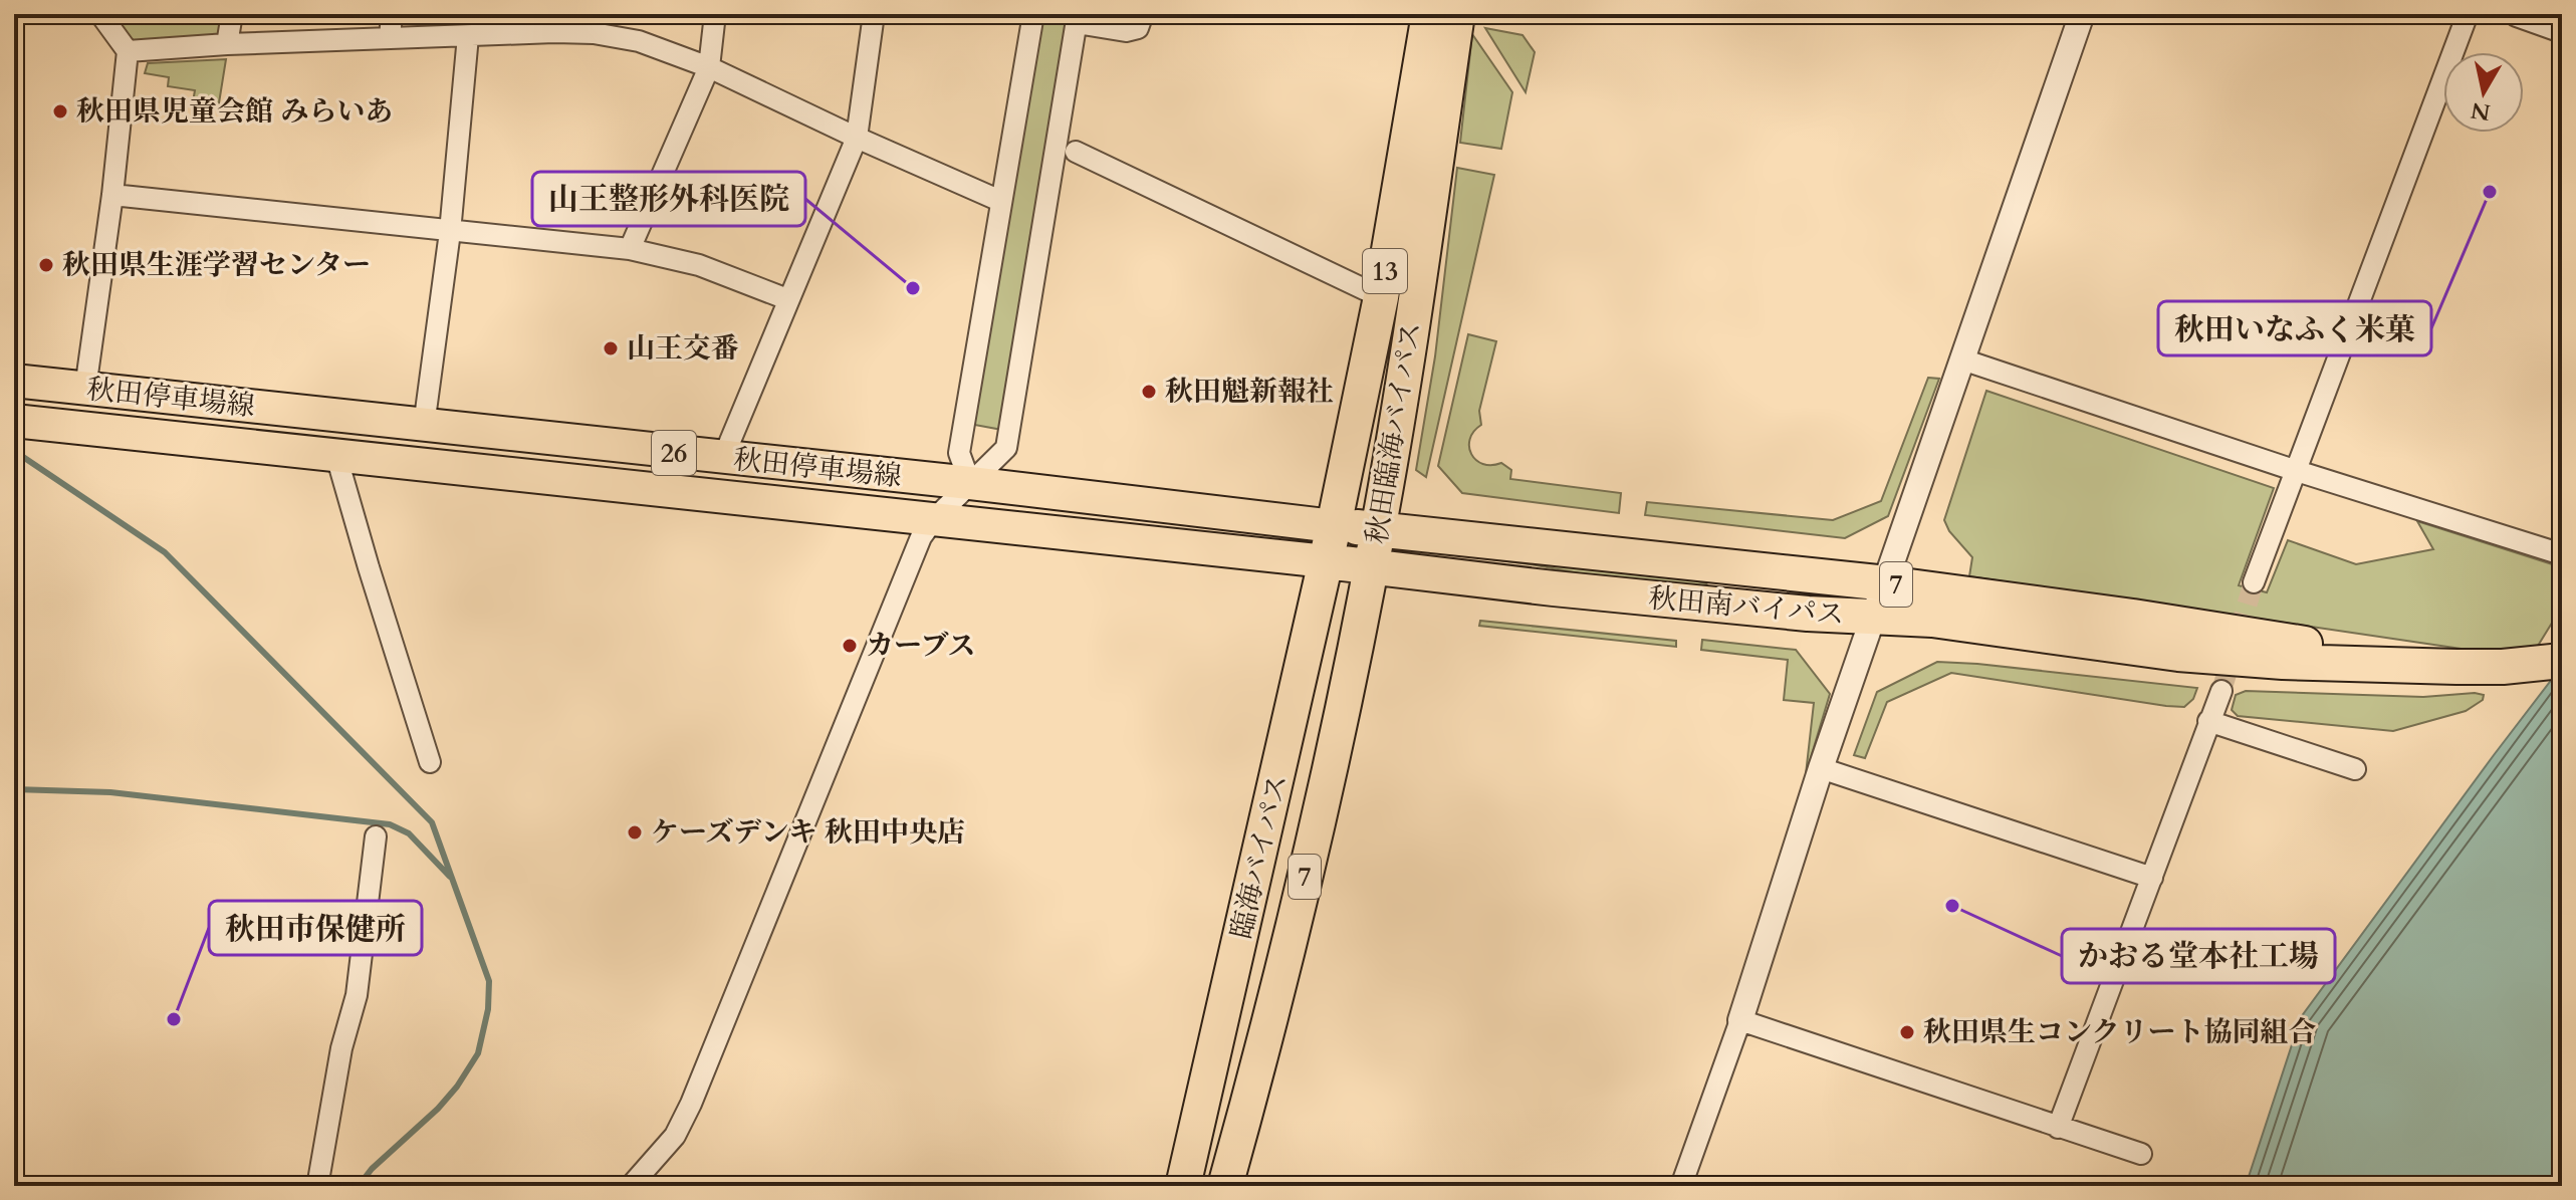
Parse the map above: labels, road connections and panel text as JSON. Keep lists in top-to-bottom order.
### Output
{
  "streets": {
    "highway": [
      "13",
      "秋田臨海バイパス",
      "7",
      "秋田南バイパス",
      "臨海バイパス"
    ],
    "main road": ["秋田停車場線", "26"]
  },
  "crossings": [
    ["秋田停車場線", "秋田臨海バイパス"],
    ["秋田停車場線", "秋田南バイパス"],
    ["秋田停車場線", "臨海バイパス"],
    ["秋田臨海バイパス", "秋田南バイパス"],
    ["秋田臨海バイパス", "臨海バイパス"],
    ["秋田南バイパス", "臨海バイパス"]
  ],
  "places": [
    "秋田県児童会館 みらいあ",
    "秋田いなふく米菓",
    "秋田県生涯学習センター",
    "山王整形外科医院",
    "山王交番",
    "秋田魁新報社",
    "カーブス",
    "ケーズデンキ 秋田中央店",
    "かおる堂本社工場",
    "秋田市保健所",
    "秋田県生コンクリート協同組合"
  ],
  "north": "bottom"
}
